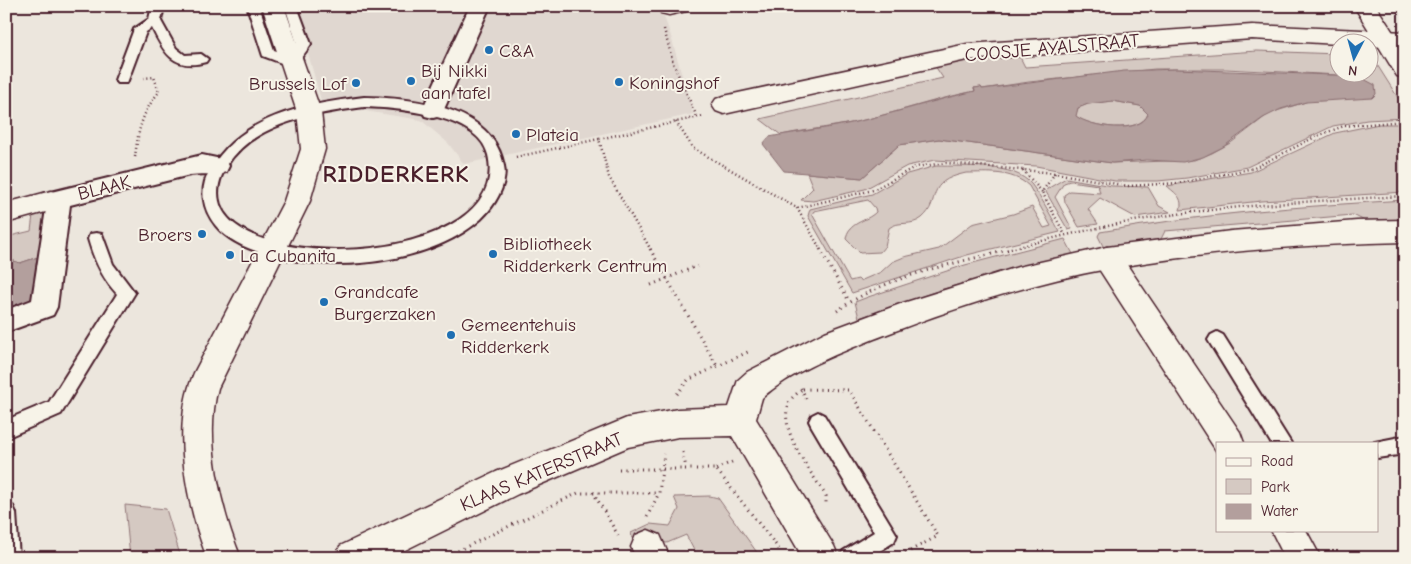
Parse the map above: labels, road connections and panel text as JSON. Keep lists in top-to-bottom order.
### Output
{
  "streets": {
    "street": ["COOSJE AYALSTRAAT", "BLAAK", "KLAAS KATERSTRAAT"]
  },
  "districts": ["RIDDERKERK"],
  "places": [
    "C&A",
    "Bij Nikki aan tafel",
    "Koningshof",
    "Brussels Lof",
    "Plateia",
    "Broers",
    "Bibliotheek Ridderkerk Centrum",
    "La Cubanita",
    "Grandcafe Burgerzaken",
    "Gemeentehuis Ridderkerk"
  ],
  "legend": ["Road", "Park", "Water"],
  "north": "bottom"
}
